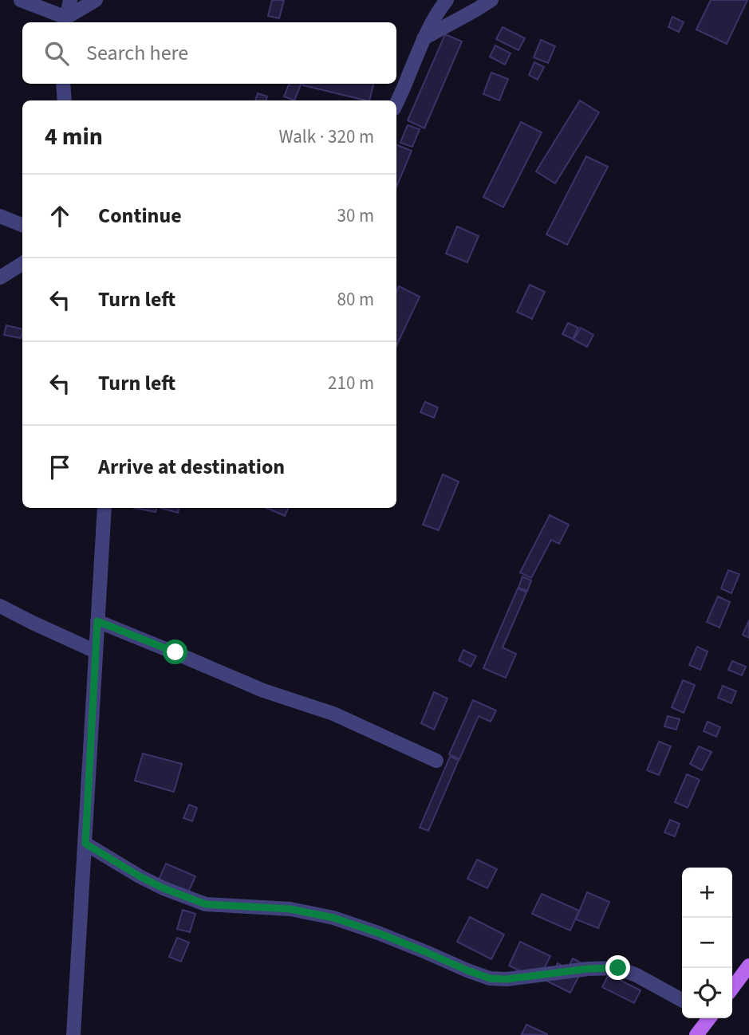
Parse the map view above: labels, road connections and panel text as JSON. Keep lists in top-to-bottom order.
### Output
{
  "page": {
    "search": "Search here",
    "heading": ["4 min", "Walk · 320 m"],
    "list": [
      ["Continue", "30 m"],
      ["Turn left", "80 m"],
      ["Turn left", "210 m"],
      "Arrive at destination"
    ],
    "map_buttons": ["+", "−"]
  }
}
